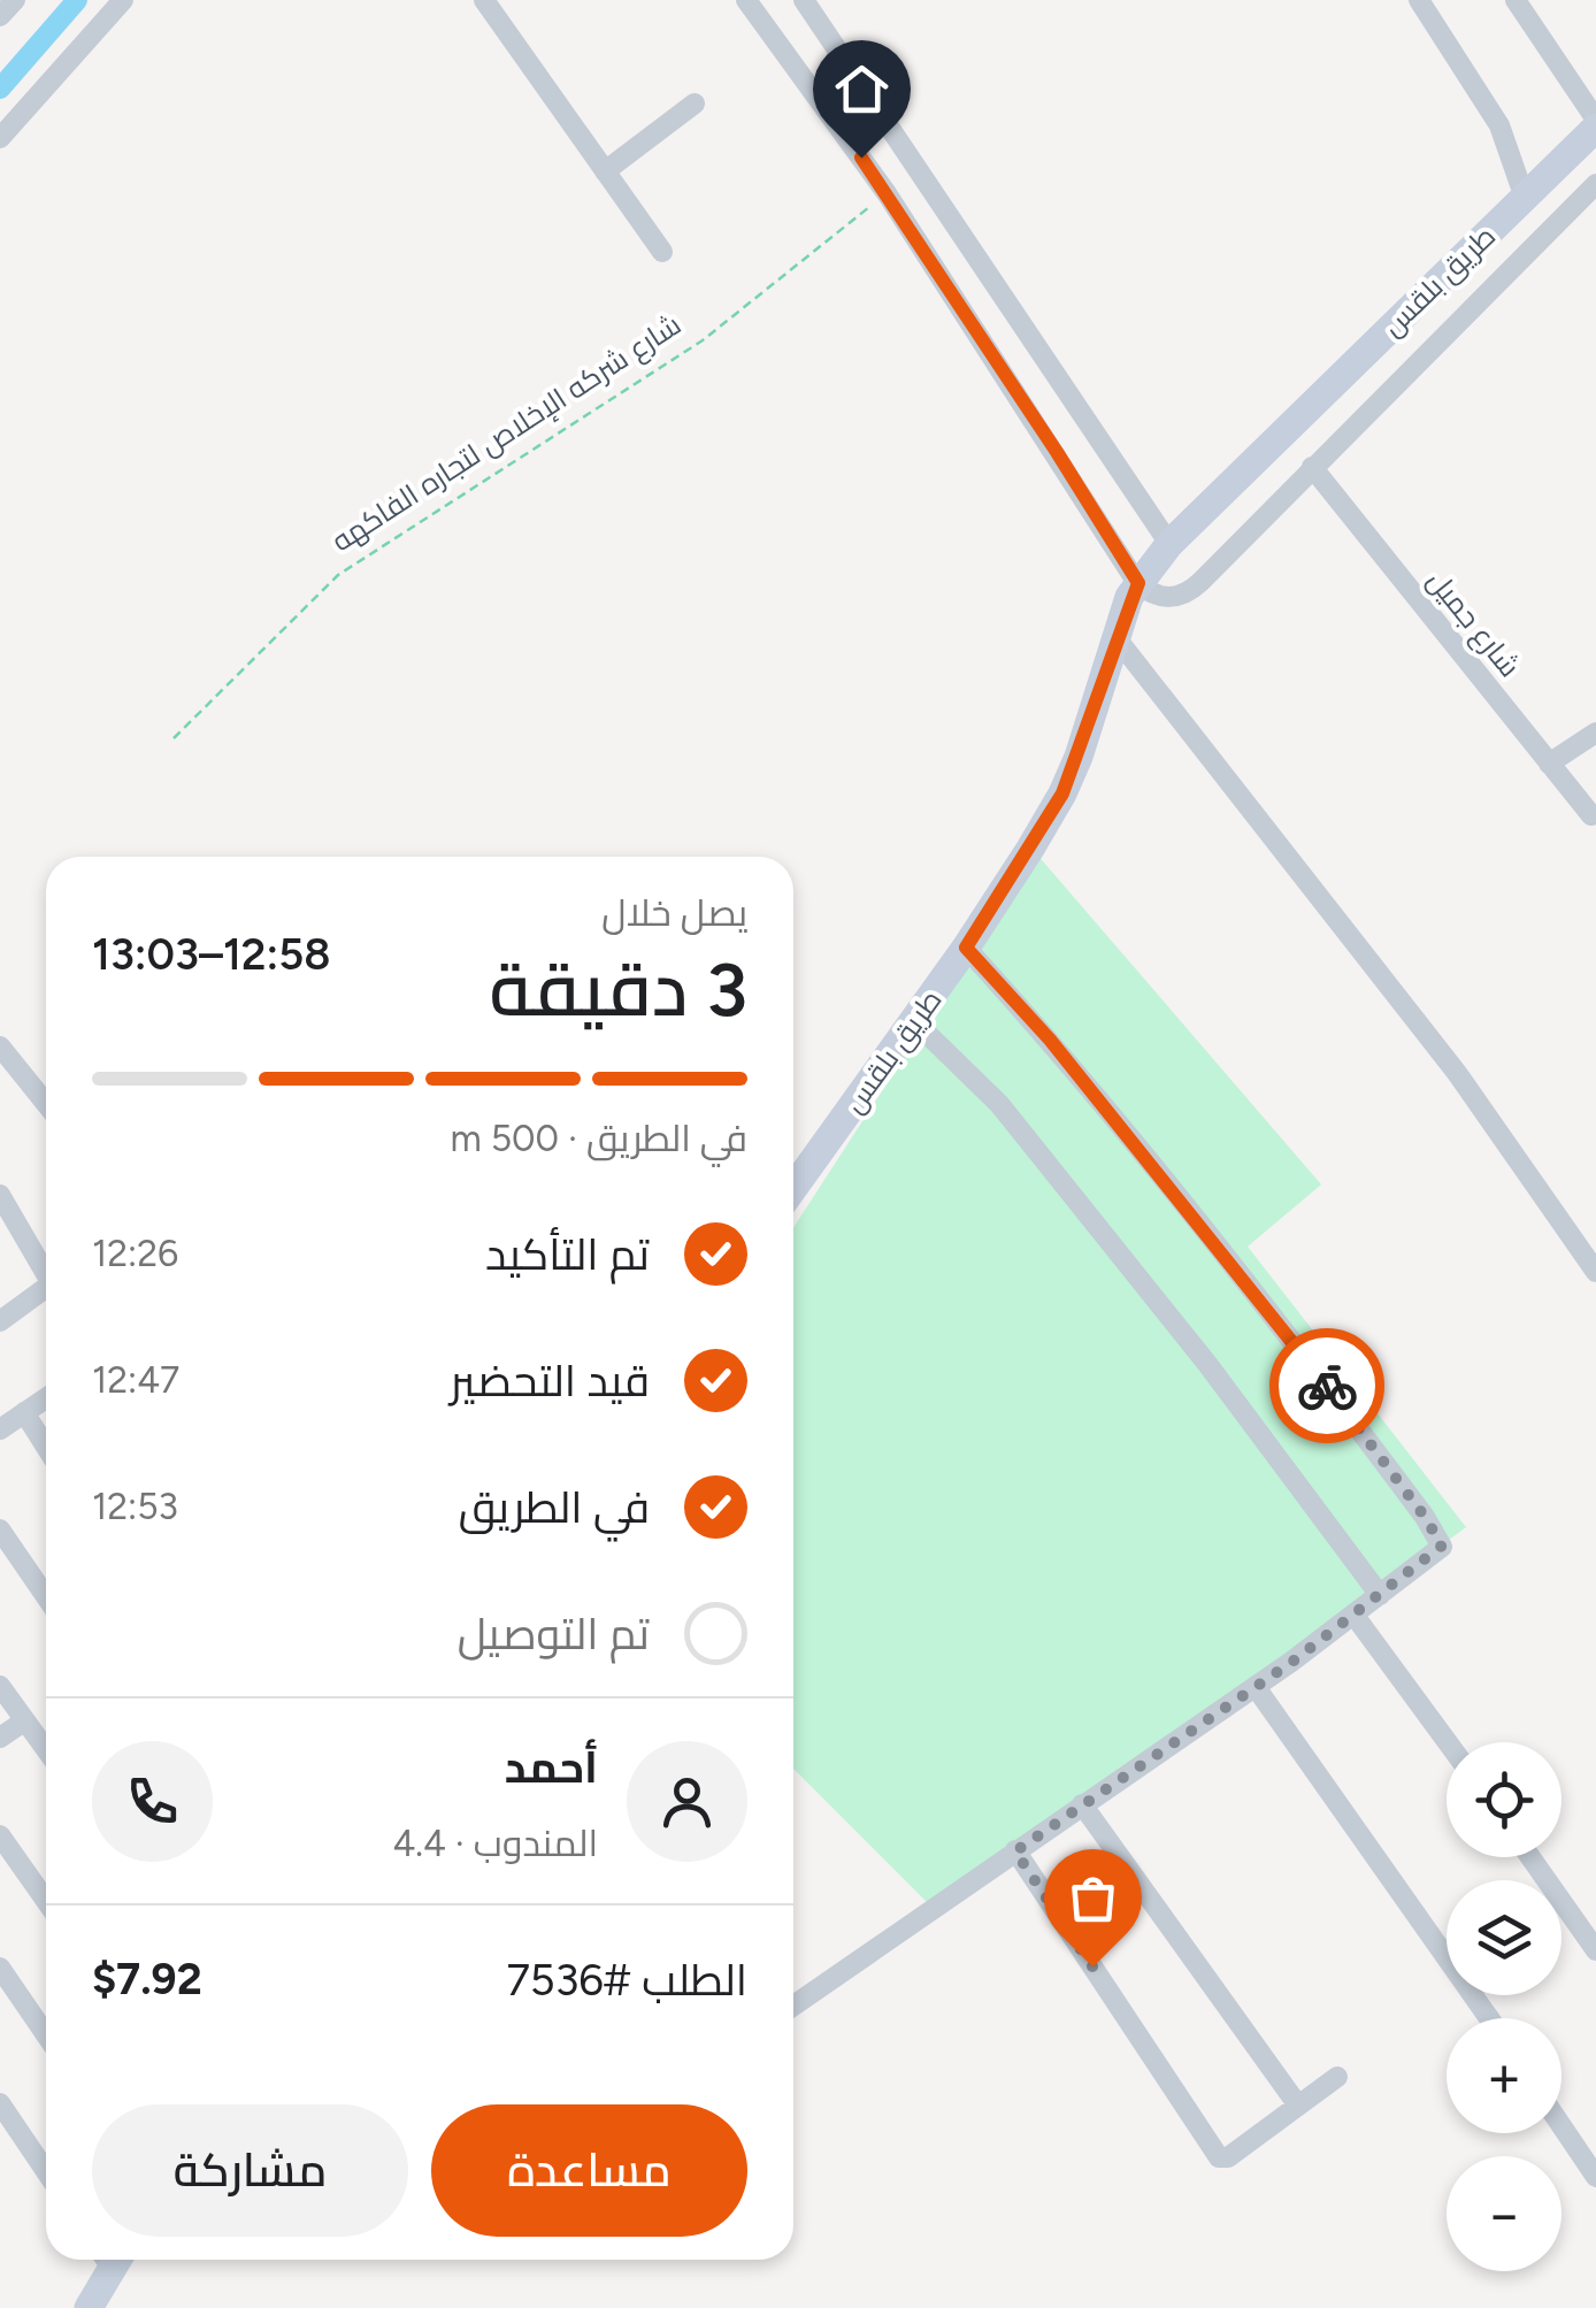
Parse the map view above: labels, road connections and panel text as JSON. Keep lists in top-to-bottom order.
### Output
{
  "streets": {
    "main road": ["طريق بلقس"],
    "street": ["شارع جميل"],
    "path": ["شارع شركه الإخلاص لتجاره الفاكهه"]
  },
  "crossings": [
    ["طريق بلقس", "شارع جميل"]
  ],
  "page": {
    "heading": ["3 دقيقة", "يصل خلال", "12:58–13:03"],
    "panel": [
      "أحمد",
      "المندوب · 4.4",
      "الطلب #7536",
      "$7.92"
    ],
    "bar": "في الطريق · 500 m",
    "list": [
      ["تم التأكيد", "12:26"],
      ["قيد التحضير", "12:47"],
      ["في الطريق", "12:53"],
      "تم التوصيل"
    ],
    "map_buttons": ["+", "−"],
    "buttons": ["مساعدة", "مشاركة"]
  }
}
